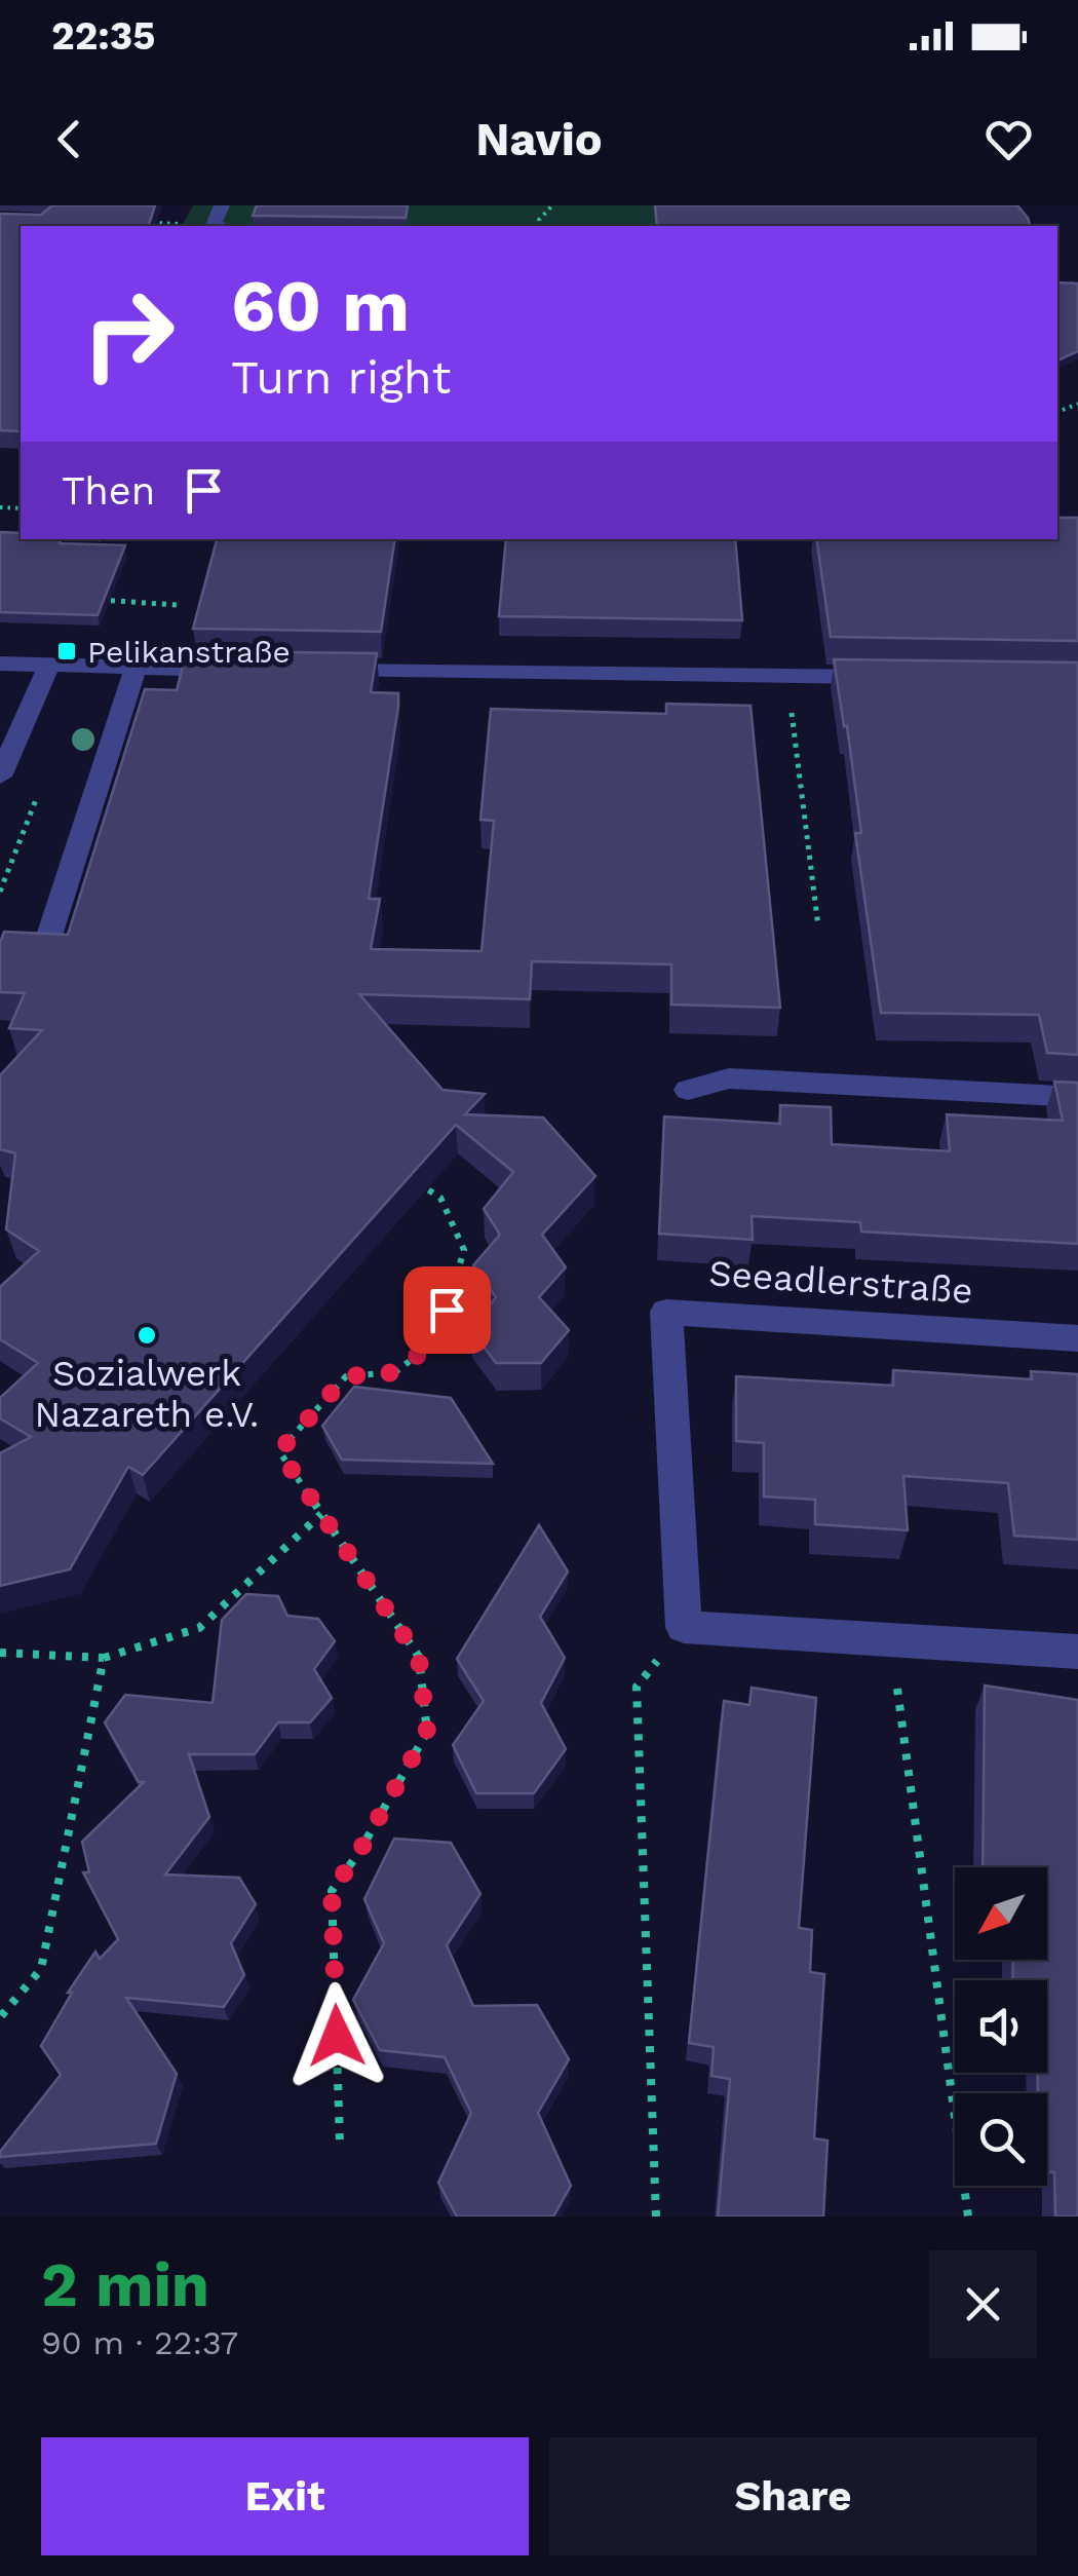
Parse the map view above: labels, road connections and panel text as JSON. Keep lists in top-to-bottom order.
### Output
{
  "streets": {
    "street": ["Seeadlerstraße"]
  },
  "places": {
    "transit": ["Pelikanstraße"],
    "other": ["Sozialwerk Nazareth e.V."]
  },
  "north": "bottom left",
  "page": {
    "status": "22:35",
    "header": "Navio",
    "turn": ["60 m", "Turn right"],
    "then": "Then",
    "heading": ["2 min", "90 m · 22:37"],
    "buttons": ["Exit", "Share"]
  }
}
